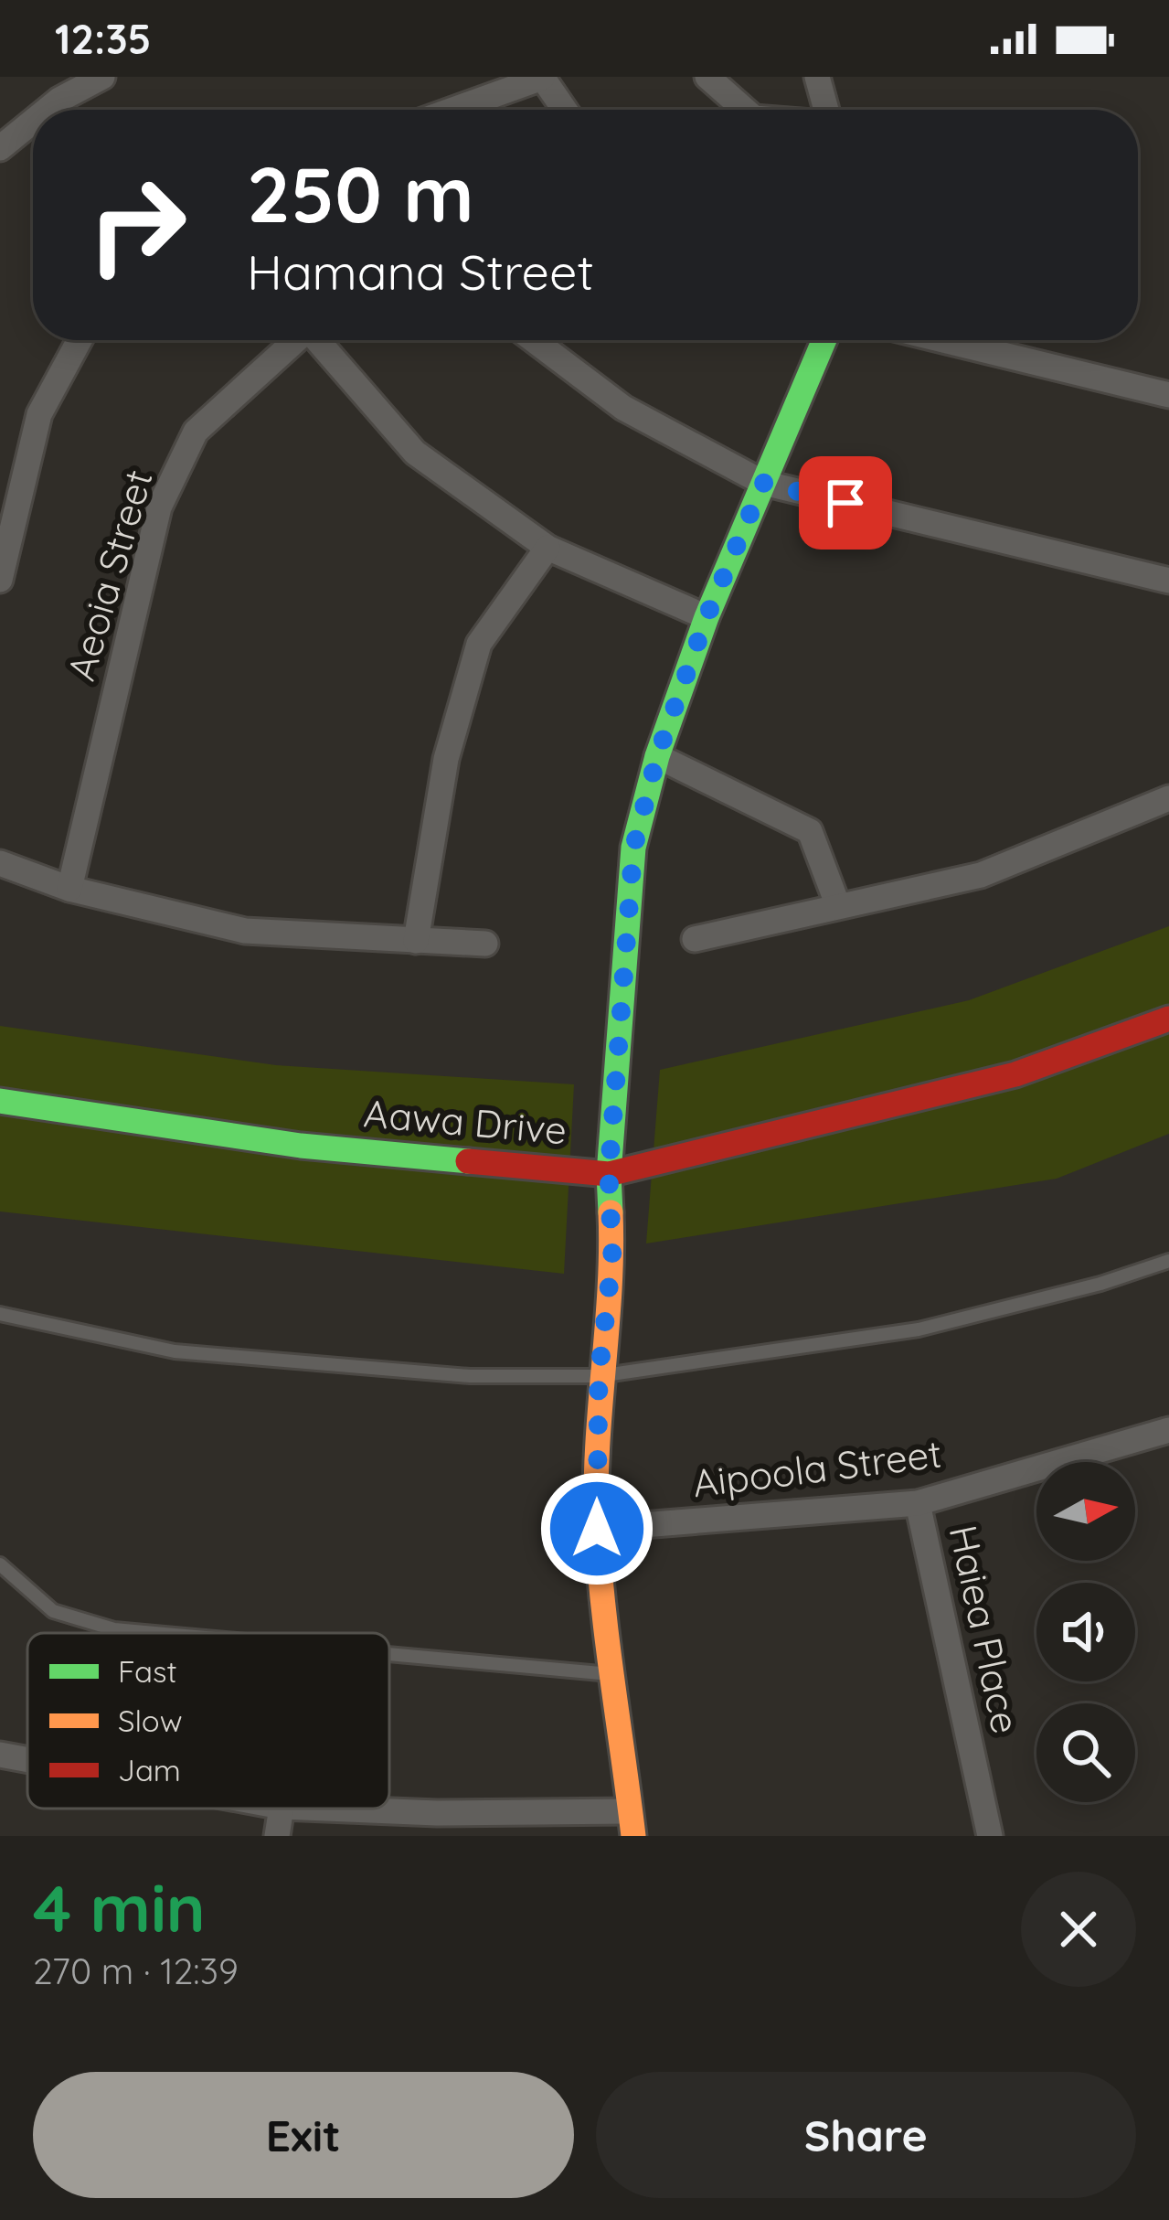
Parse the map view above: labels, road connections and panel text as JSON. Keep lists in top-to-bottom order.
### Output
{
  "streets": {
    "street": [
      "Aeoia Street",
      "Aawa Drive",
      "Aipoola Street",
      "Haiea Place"
    ]
  },
  "crossings": [
    ["Aipoola Street", "Haiea Place"]
  ],
  "legend": ["Fast", "Slow", "Jam"],
  "north": "right",
  "page": {
    "status": "12:35",
    "turn": ["250 m", "Hamana Street"],
    "heading": ["4 min", "270 m · 12:39"],
    "buttons": ["Exit", "Share"]
  }
}
